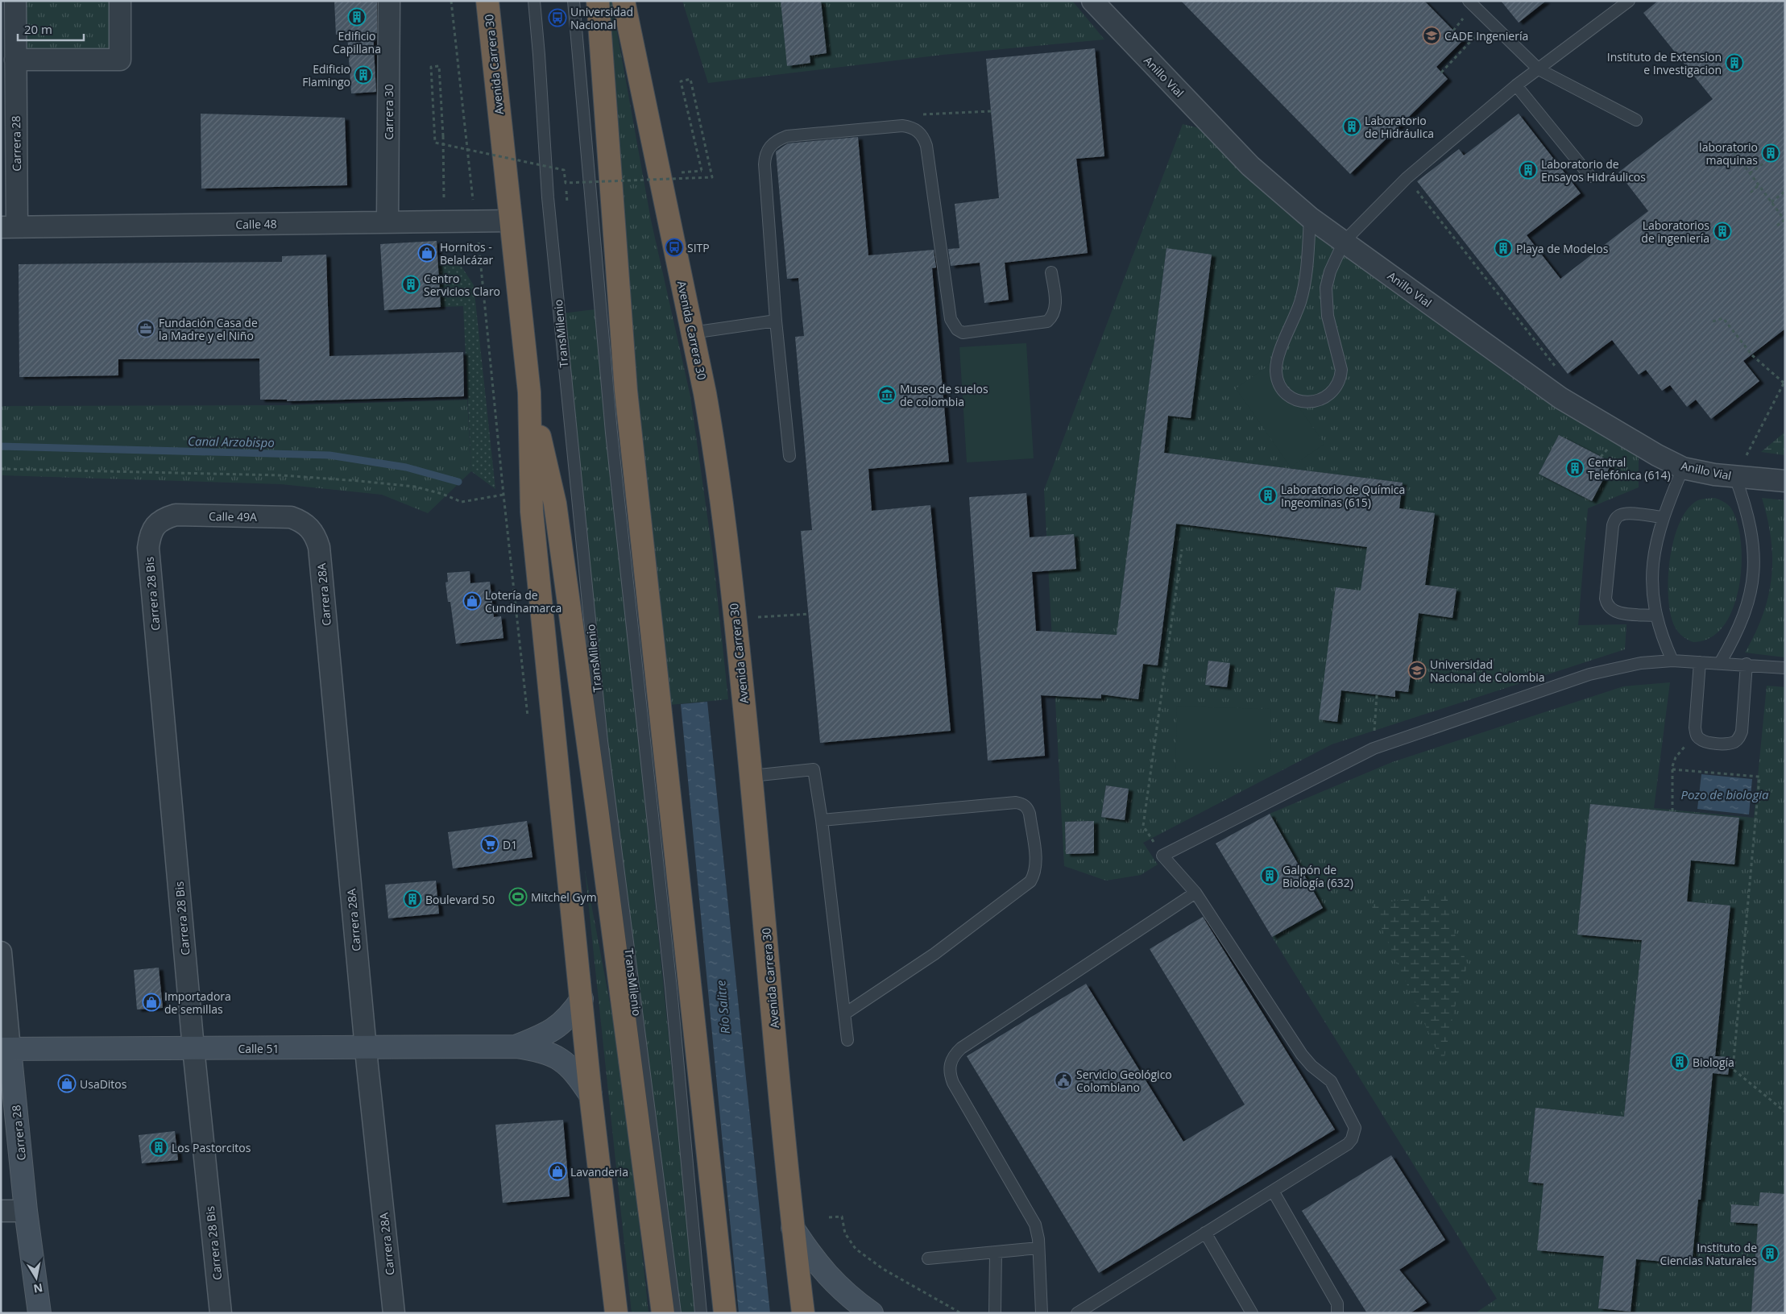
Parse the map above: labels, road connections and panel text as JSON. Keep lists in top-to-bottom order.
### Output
{
  "streets": {
    "highway": ["Avenida Carrera 30"],
    "street": [
      "Anillo Vial",
      "Carrera 30",
      "Carrera 28",
      "Calle 48",
      "Calle 49A",
      "Carrera 28 Bis",
      "Carrera 28A",
      "Calle 51"
    ],
    "lane": ["TransMilenio"]
  },
  "crossings": [
    ["Avenida Carrera 30", "Calle 48"],
    ["Avenida Carrera 30", "Calle 51"],
    ["Carrera 30", "Calle 48"],
    ["Carrera 28", "Calle 48"],
    ["Carrera 28", "Calle 51"],
    ["Calle 49A", "Carrera 28 Bis"],
    ["Calle 49A", "Carrera 28A"],
    ["Carrera 28 Bis", "Calle 51"],
    ["Carrera 28A", "Calle 51"]
  ],
  "water": ["Canal Arzobispo", "Pozo de biologia", "Río Salitre"],
  "places": {
    "building": [
      "Edificio Capillana",
      "Instituto de Extension e Investigacion",
      "Edificio Flamingo",
      "Laboratorio de Hidráulica",
      "laboratorio maquinas",
      "Laboratorio de Ensayos Hidráulicos",
      "Laboratorios de ingeniería",
      "Playa de Modelos",
      "Centro Servicios Claro",
      "Central Telefónica (614)",
      "Laboratorio de Química Ingeominas (615)",
      "Galpón de Biología (632)",
      "Boulevard 50",
      "Biología",
      "Los Pastorcitos",
      "Instituto de Ciencias Naturales"
    ],
    "bus stop": ["Universidad Nacional", "SITP"],
    "school or university": ["CADE Ingeniería", "Universidad Nacional de Colombia"],
    "shop": [
      "Hornitos - Belalcázar",
      "Lotería de Cundinamarca",
      "Importadora de semillas",
      "UsaDitos",
      "Lavanderia"
    ],
    "office": ["Fundación Casa de la Madre y el Niño"],
    "museum": ["Museo de suelos de colombia"],
    "supermarket": ["D1"],
    "sports": ["Mitchel Gym"],
    "public building": ["Servicio Geológico Colombiano"]
  },
  "scale_bar": "20 m",
  "north": "bottom"
}
